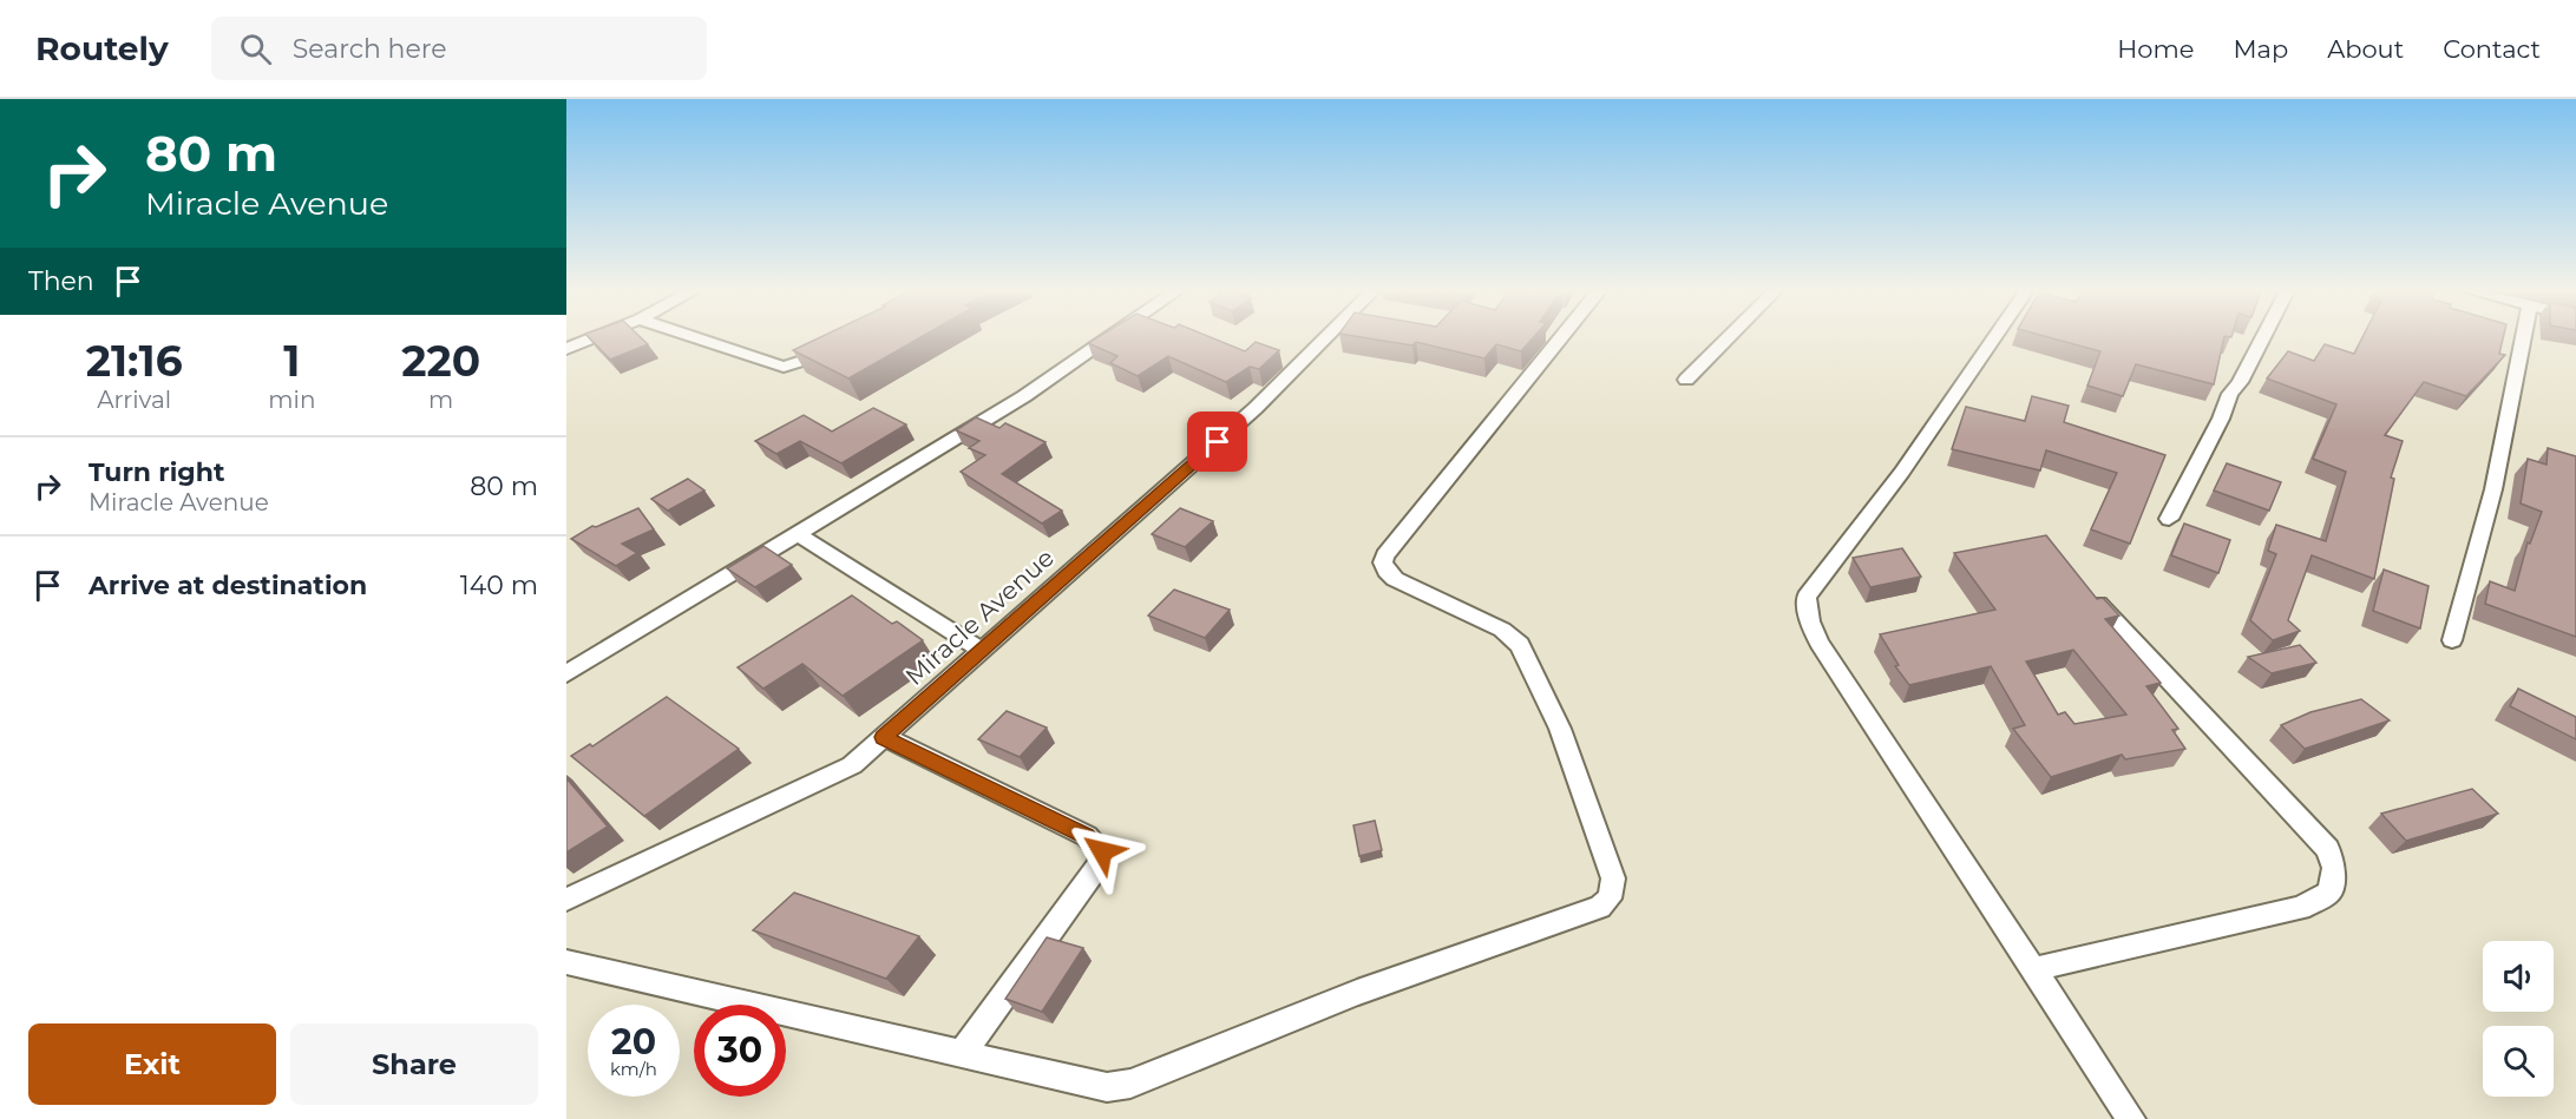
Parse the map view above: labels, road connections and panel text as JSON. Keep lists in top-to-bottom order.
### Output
{
  "streets": {
    "street": ["Miracle Avenue"]
  },
  "page": {
    "header": "Routely",
    "search": "Search here",
    "nav": [
      "Home",
      "Map",
      "About",
      "Contact"
    ],
    "turn": ["80 m", "Miracle Avenue"],
    "then": "Then",
    "eta": [
      "21:16",
      "Arrival",
      "1",
      "min",
      "220",
      "m"
    ],
    "list": [
      {
        "name": "Turn right",
        "note": "Miracle Avenue",
        "value": "80 m"
      },
      {
        "name": "Arrive at destination",
        "value": "140 m"
      }
    ],
    "speed": "20 km/h",
    "limit": "30",
    "buttons": ["Exit", "Share"]
  }
}
